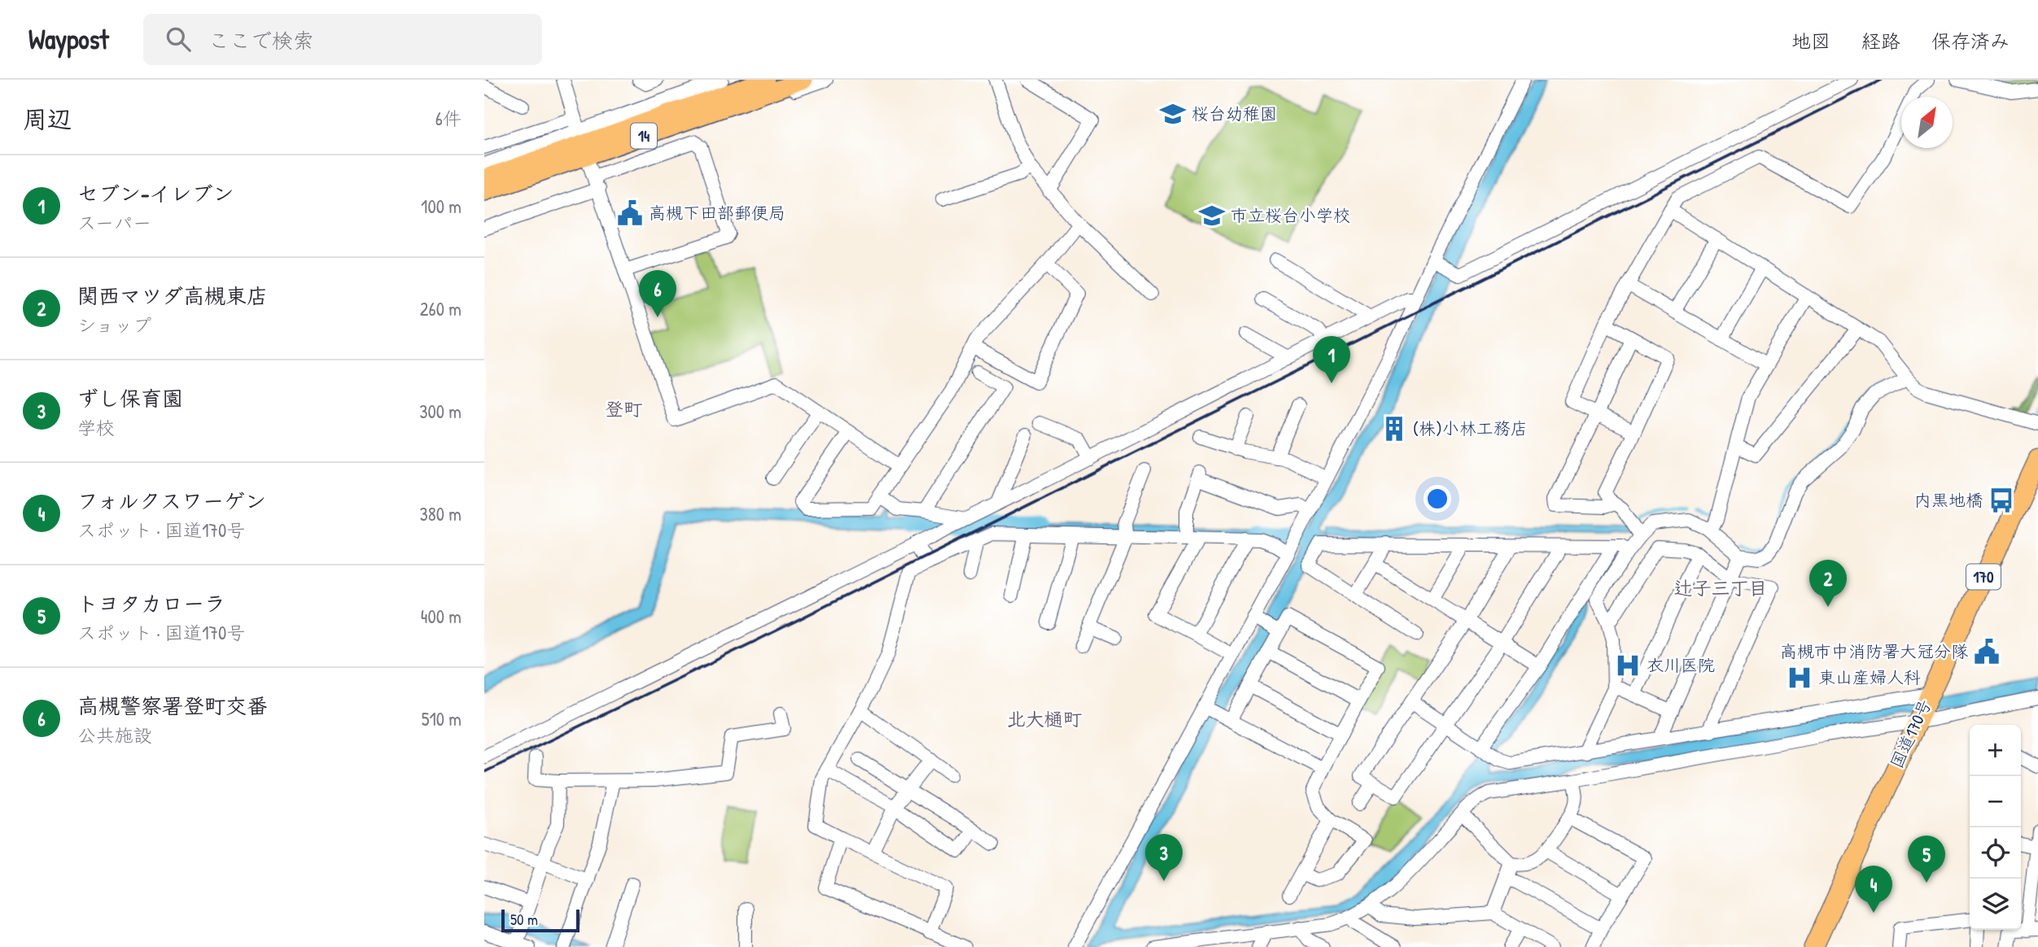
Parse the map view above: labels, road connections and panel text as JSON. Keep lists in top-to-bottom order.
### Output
{
  "streets": {
    "highway": ["170", "国道170号"],
    "main road": ["14"]
  },
  "districts": ["登町", "辻子三丁目", "北大樋町"],
  "places": {
    "school or university": ["桜台幼稚園", "市立桜台小学校"],
    "public building": ["高槻下田部郵便局", "高槻市中消防署大冠分隊"],
    "building": ["(株)小林工務店"],
    "bus stop": ["内黒地橋"],
    "hospital": ["衣川医院", "東山産婦人科"]
  },
  "scale_bar": "50 m",
  "north": "top right",
  "page": {
    "header": "Waypost",
    "search": "ここで検索",
    "nav": ["地図", "経路", "保存済み"],
    "heading": ["周辺", "6件"],
    "list": [
      {
        "mark": "1",
        "name": "セブン-イレブン",
        "note": "スーパー",
        "value": "100 m"
      },
      {
        "mark": "2",
        "name": "関西マツダ高槻東店",
        "note": "ショップ",
        "value": "260 m"
      },
      {
        "mark": "3",
        "name": "ずし保育園",
        "note": "学校",
        "value": "300 m"
      },
      {
        "mark": "4",
        "name": "フォルクスワーゲン",
        "note": "スポット · 国道170号",
        "value": "380 m"
      },
      {
        "mark": "5",
        "name": "トヨタカローラ",
        "note": "スポット · 国道170号",
        "value": "400 m"
      },
      {
        "mark": "6",
        "name": "高槻警察署登町交番",
        "note": "公共施設",
        "value": "510 m"
      }
    ],
    "pins": [
      "6",
      "1",
      "2",
      "3",
      "5",
      "4"
    ],
    "map_buttons": ["+", "−"],
    "scale": "50 m"
  }
}
